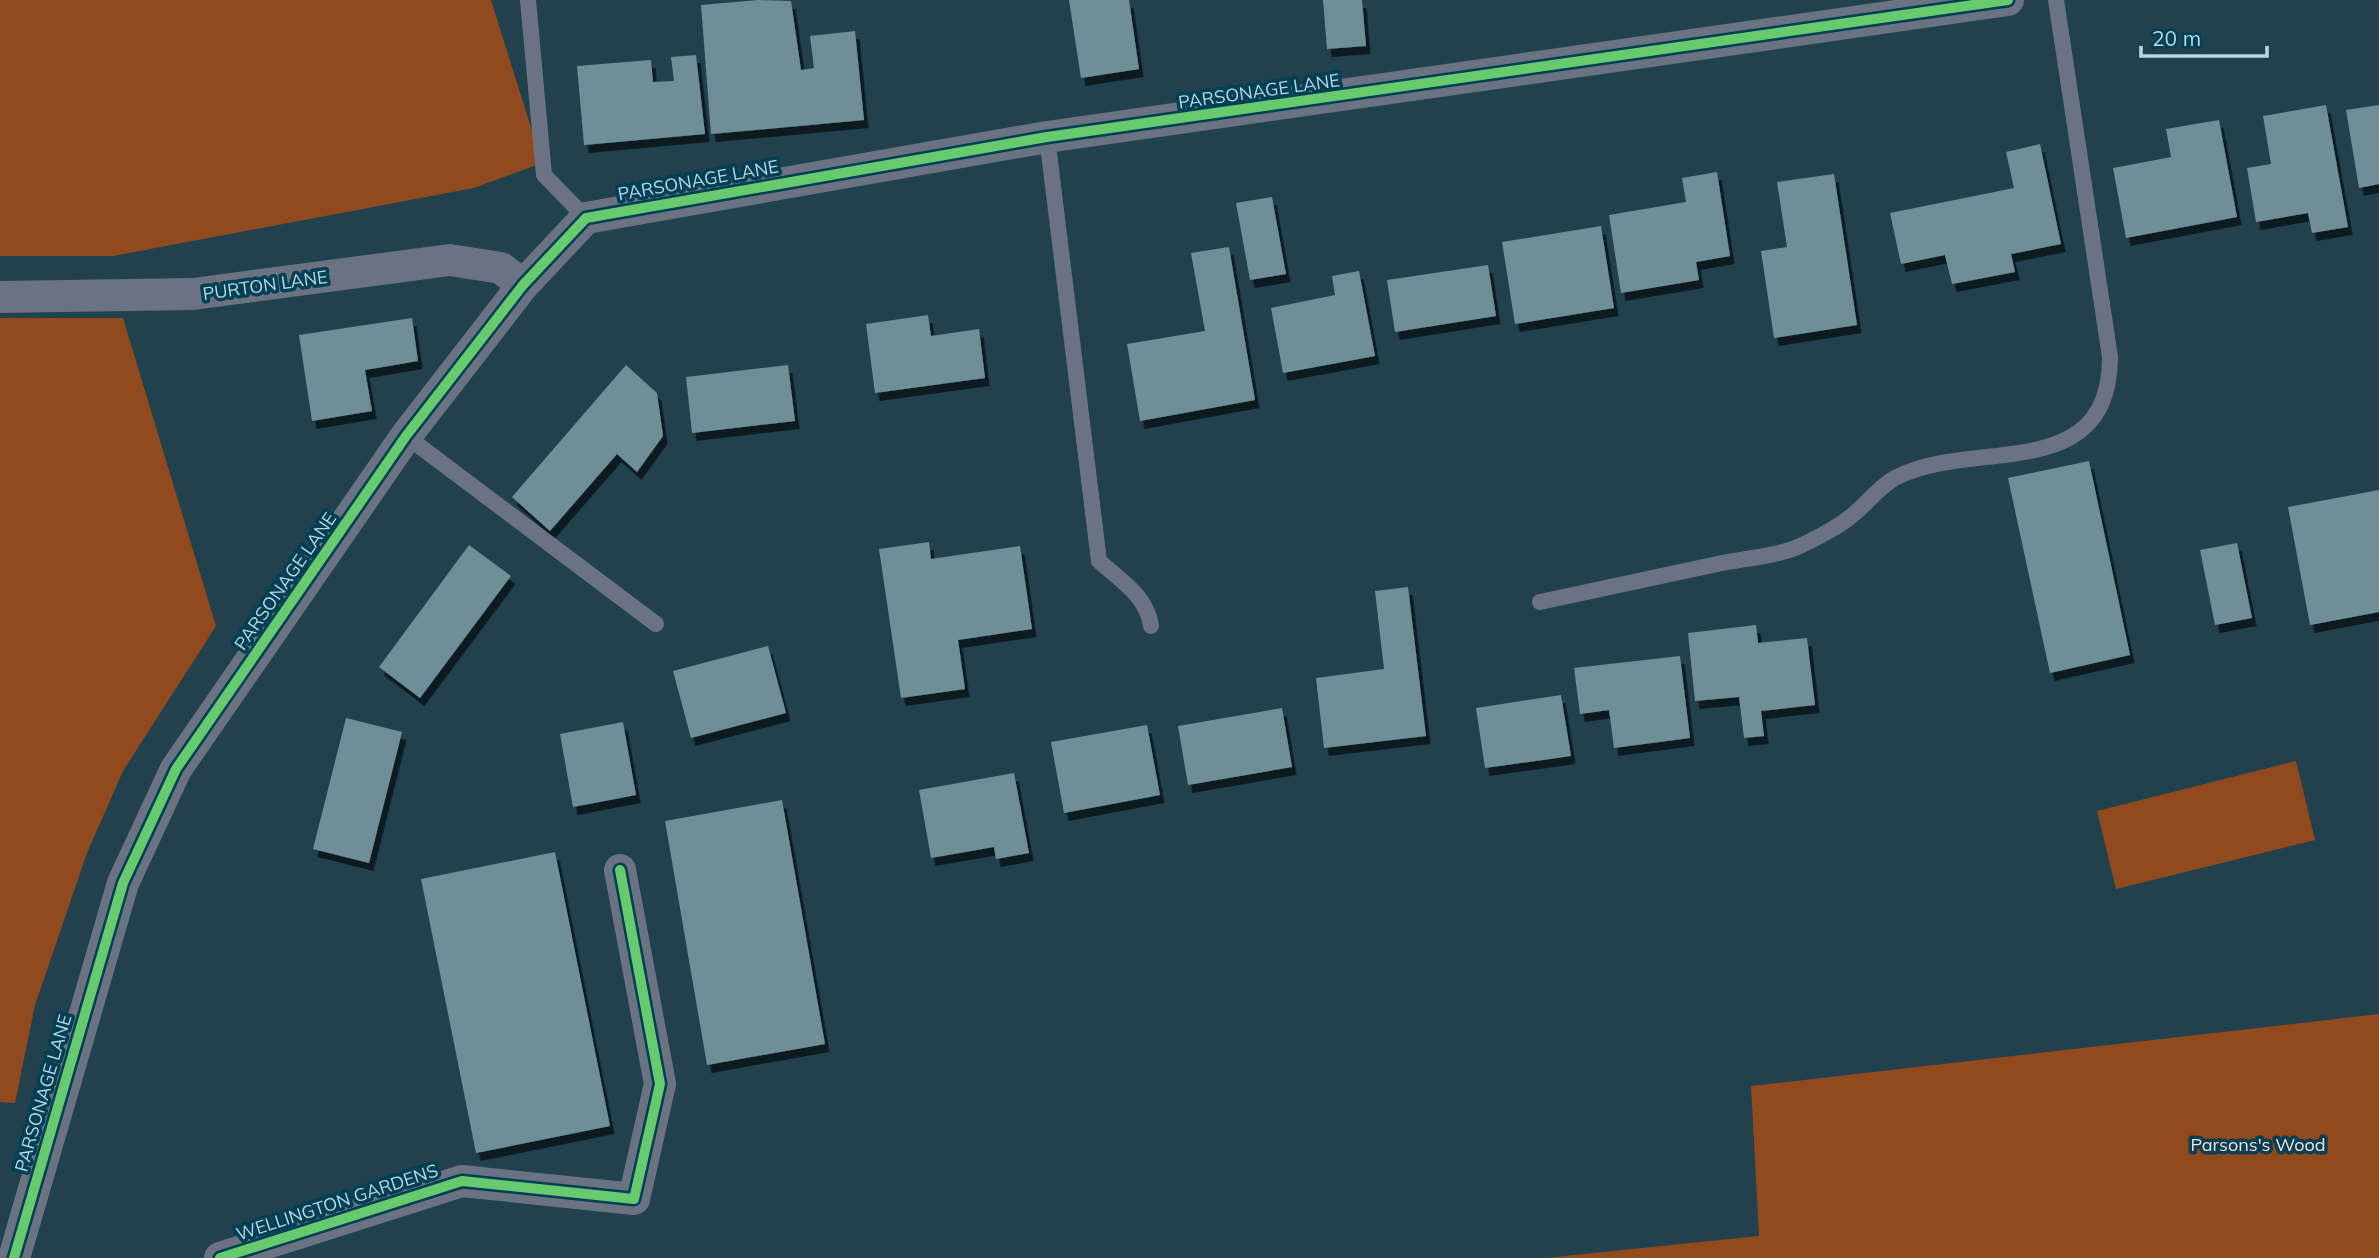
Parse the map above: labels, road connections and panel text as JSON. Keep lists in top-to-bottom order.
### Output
{
  "streets": {
    "street": ["PARSONAGE LANE", "PURTON LANE", "WELLINGTON GARDENS"]
  },
  "crossings": [
    ["PARSONAGE LANE", "PURTON LANE"]
  ],
  "parks": ["Parsons's Wood"],
  "scale_bar": "20 m"
}
